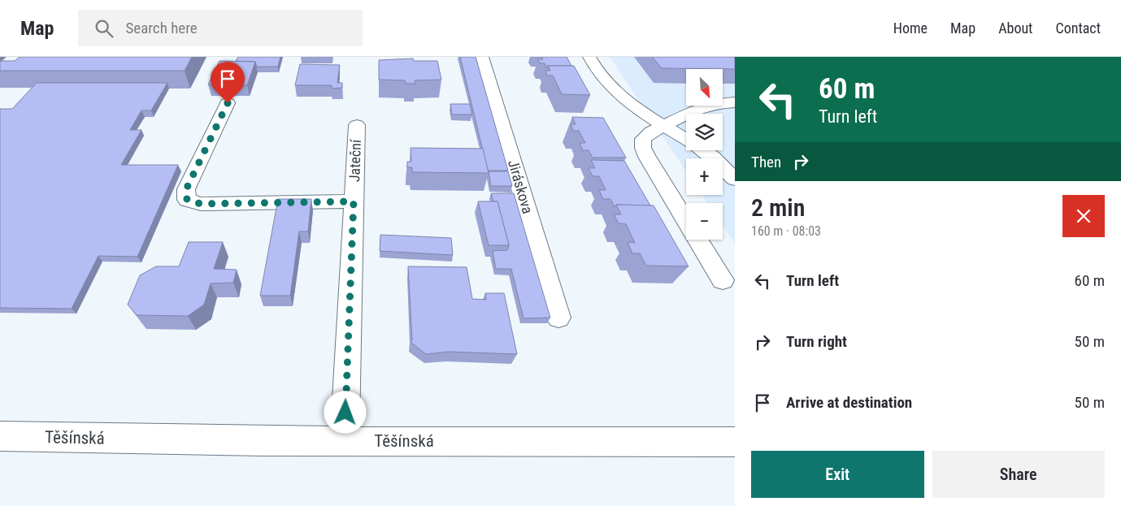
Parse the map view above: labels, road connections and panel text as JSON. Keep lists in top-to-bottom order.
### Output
{
  "streets": {
    "street": ["Jateční", "Jiráskova", "Těšínská"]
  },
  "crossings": [
    ["Jateční", "Těšínská"]
  ],
  "north": "bottom right",
  "page": {
    "header": "Map",
    "search": "Search here",
    "nav": [
      "Home",
      "Map",
      "About",
      "Contact"
    ],
    "turn": ["60 m", "Turn left"],
    "map_buttons": ["+", "−"],
    "then": "Then",
    "heading": ["2 min", "160 m · 08:03"],
    "list": [
      {
        "name": "Turn left",
        "value": "60 m"
      },
      {
        "name": "Turn right",
        "value": "50 m"
      },
      {
        "name": "Arrive at destination",
        "value": "50 m"
      }
    ],
    "buttons": ["Exit", "Share"]
  }
}
